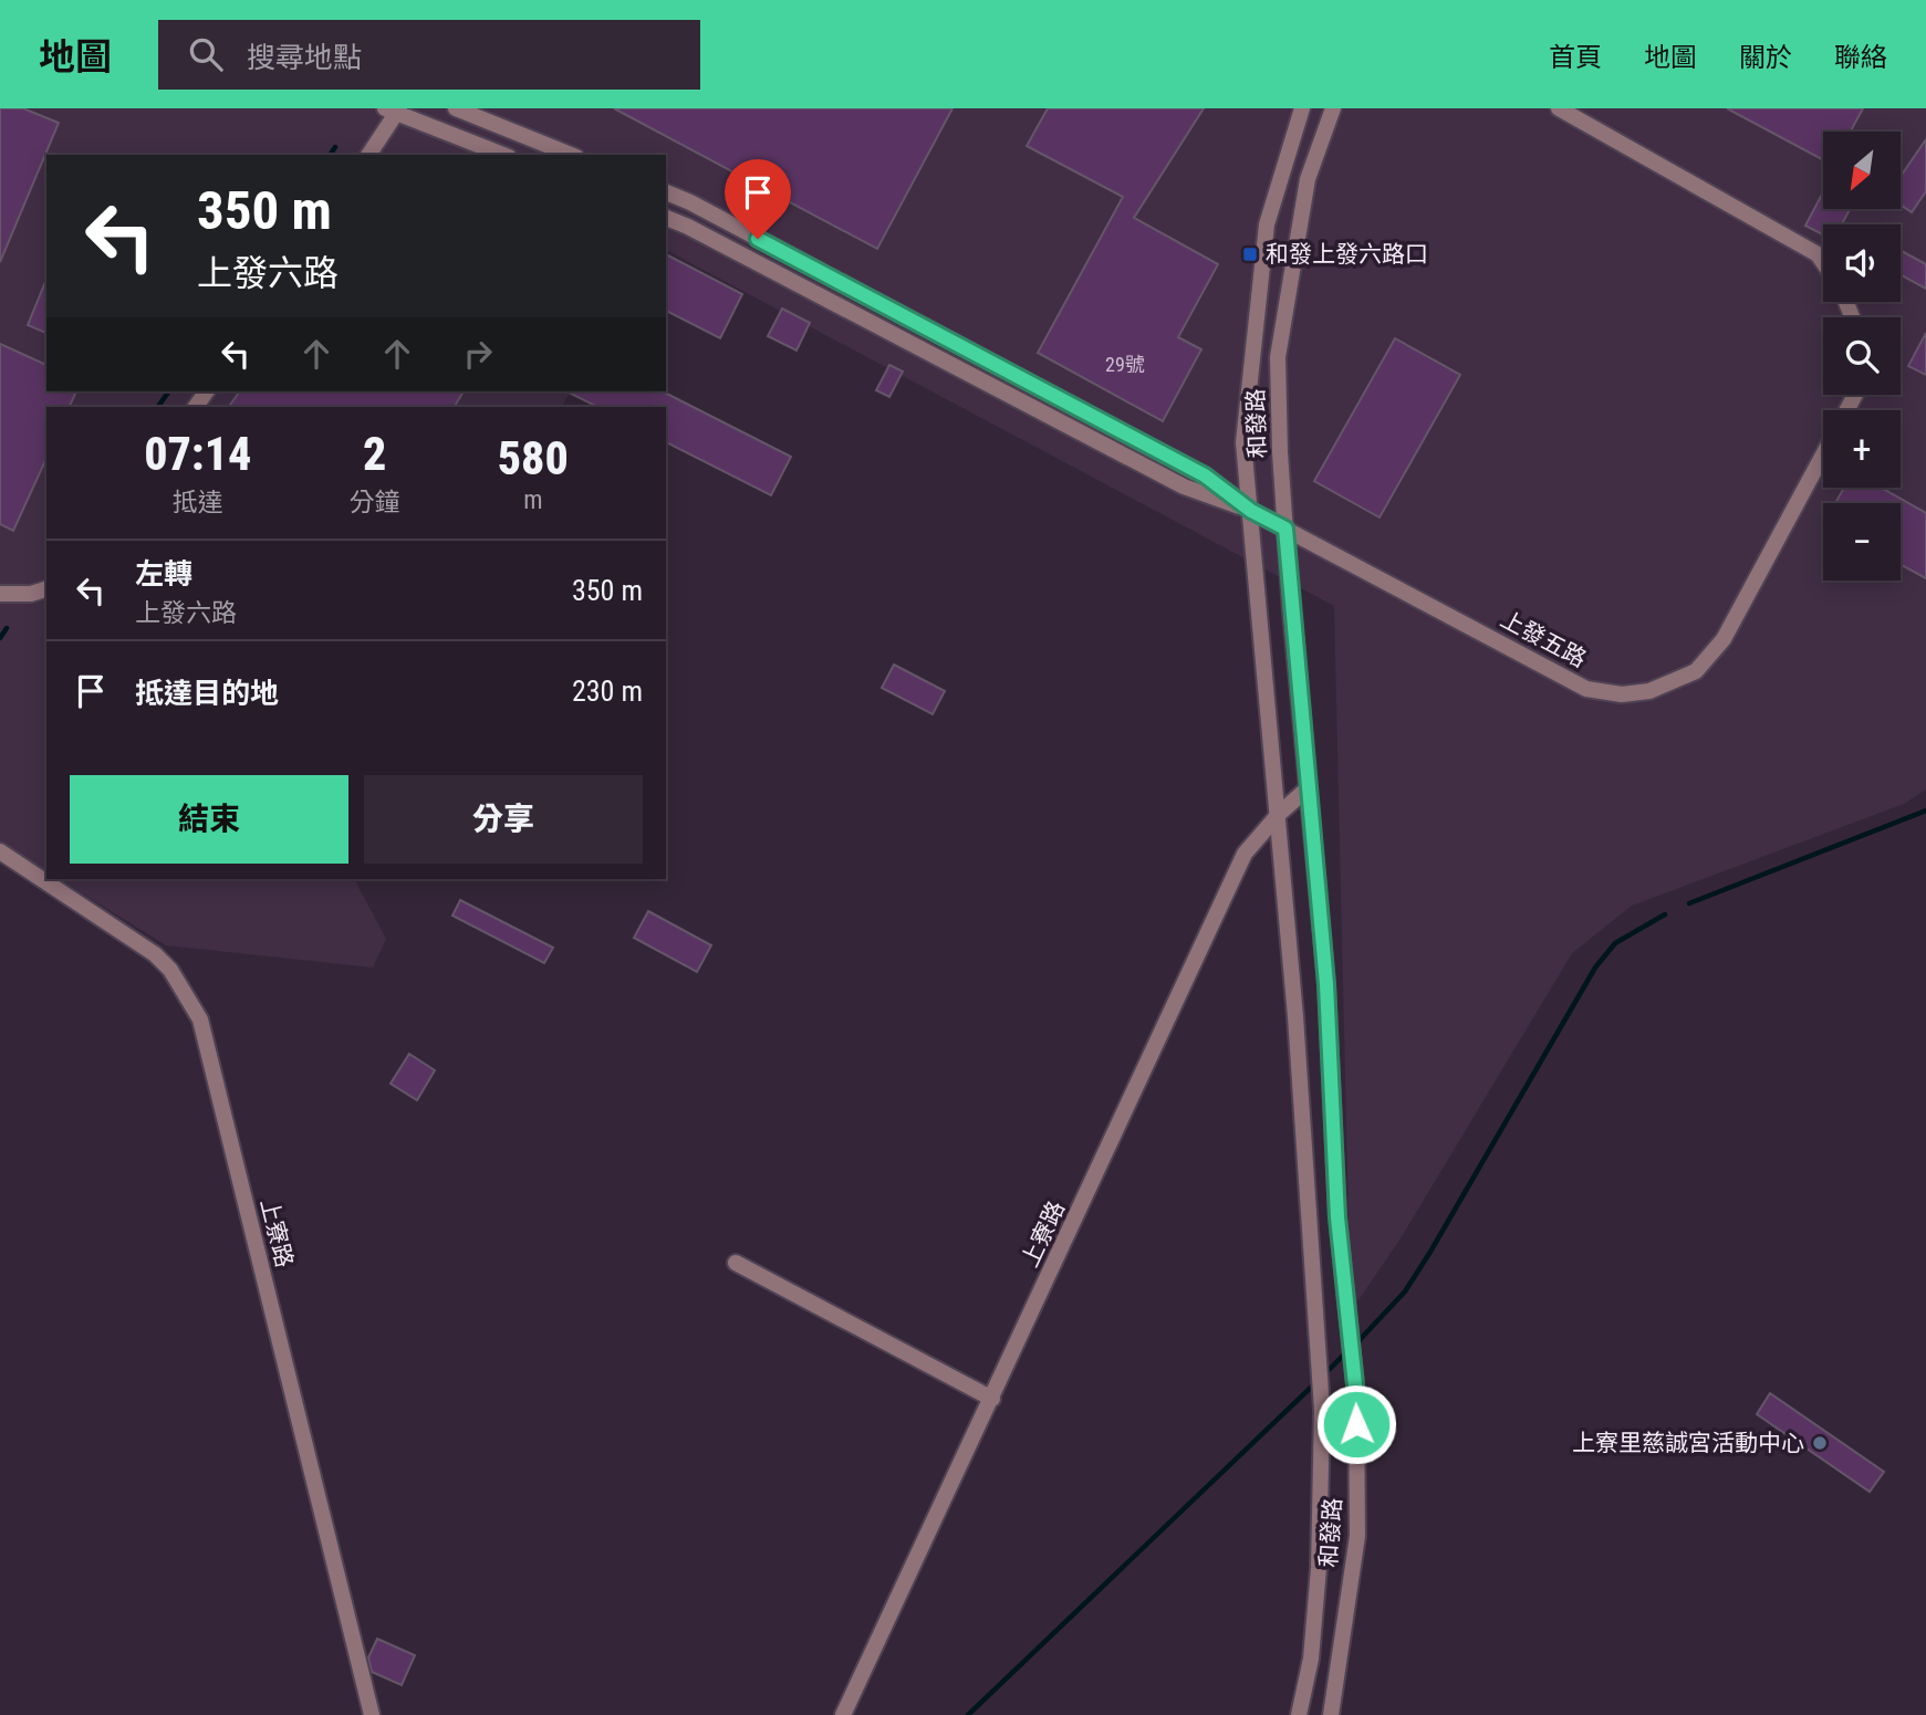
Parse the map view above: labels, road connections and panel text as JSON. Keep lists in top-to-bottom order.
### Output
{
  "streets": {
    "street": ["和發路", "上發五路", "上寮路"]
  },
  "crossings": [
    ["和發路", "上發五路"],
    ["和發路", "上寮路"]
  ],
  "places": {
    "transit": ["和發上發六路口"],
    "other": ["上寮里慈誠宮活動中心"]
  },
  "house_numbers": ["29號"],
  "north": "bottom left",
  "page": {
    "header": "地圖",
    "search": "搜尋地點",
    "nav": [
      "首頁",
      "地圖",
      "關於",
      "聯絡"
    ],
    "map_buttons": ["+", "−"],
    "turn": ["350 m", "上發六路"],
    "eta": [
      "07:14",
      "抵達",
      "2",
      "分鐘",
      "580",
      "m"
    ],
    "list": [
      {
        "name": "左轉",
        "note": "上發六路",
        "value": "350 m"
      },
      {
        "name": "抵達目的地",
        "value": "230 m"
      }
    ],
    "buttons": ["結束", "分享"]
  }
}
